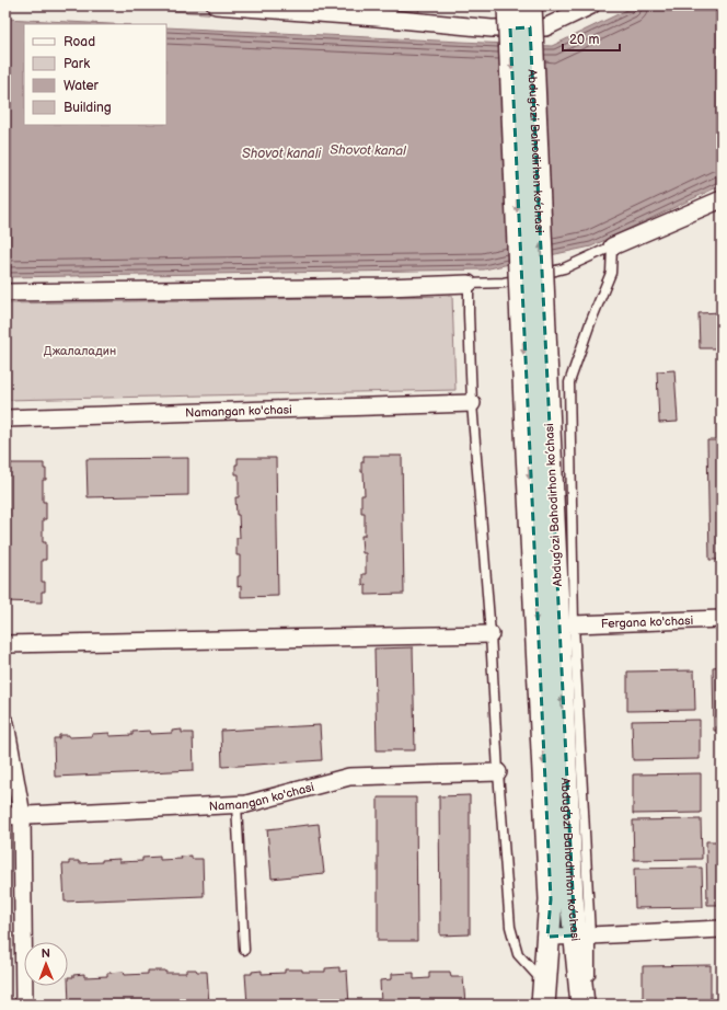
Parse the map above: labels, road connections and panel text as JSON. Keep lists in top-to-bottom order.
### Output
{
  "streets": {
    "main road": ["Abdug’ozi Bahodirhon ko’chasi"],
    "street": ["Namangan ko'chasi", "Fergana ko'chasi"]
  },
  "water": ["Shovot kanal", "Shovot kanali"],
  "parks": ["Джалаладин"],
  "legend": [
    "Road",
    "Park",
    "Water",
    "Building"
  ],
  "scale_bar": "20 m",
  "north": "top"
}
